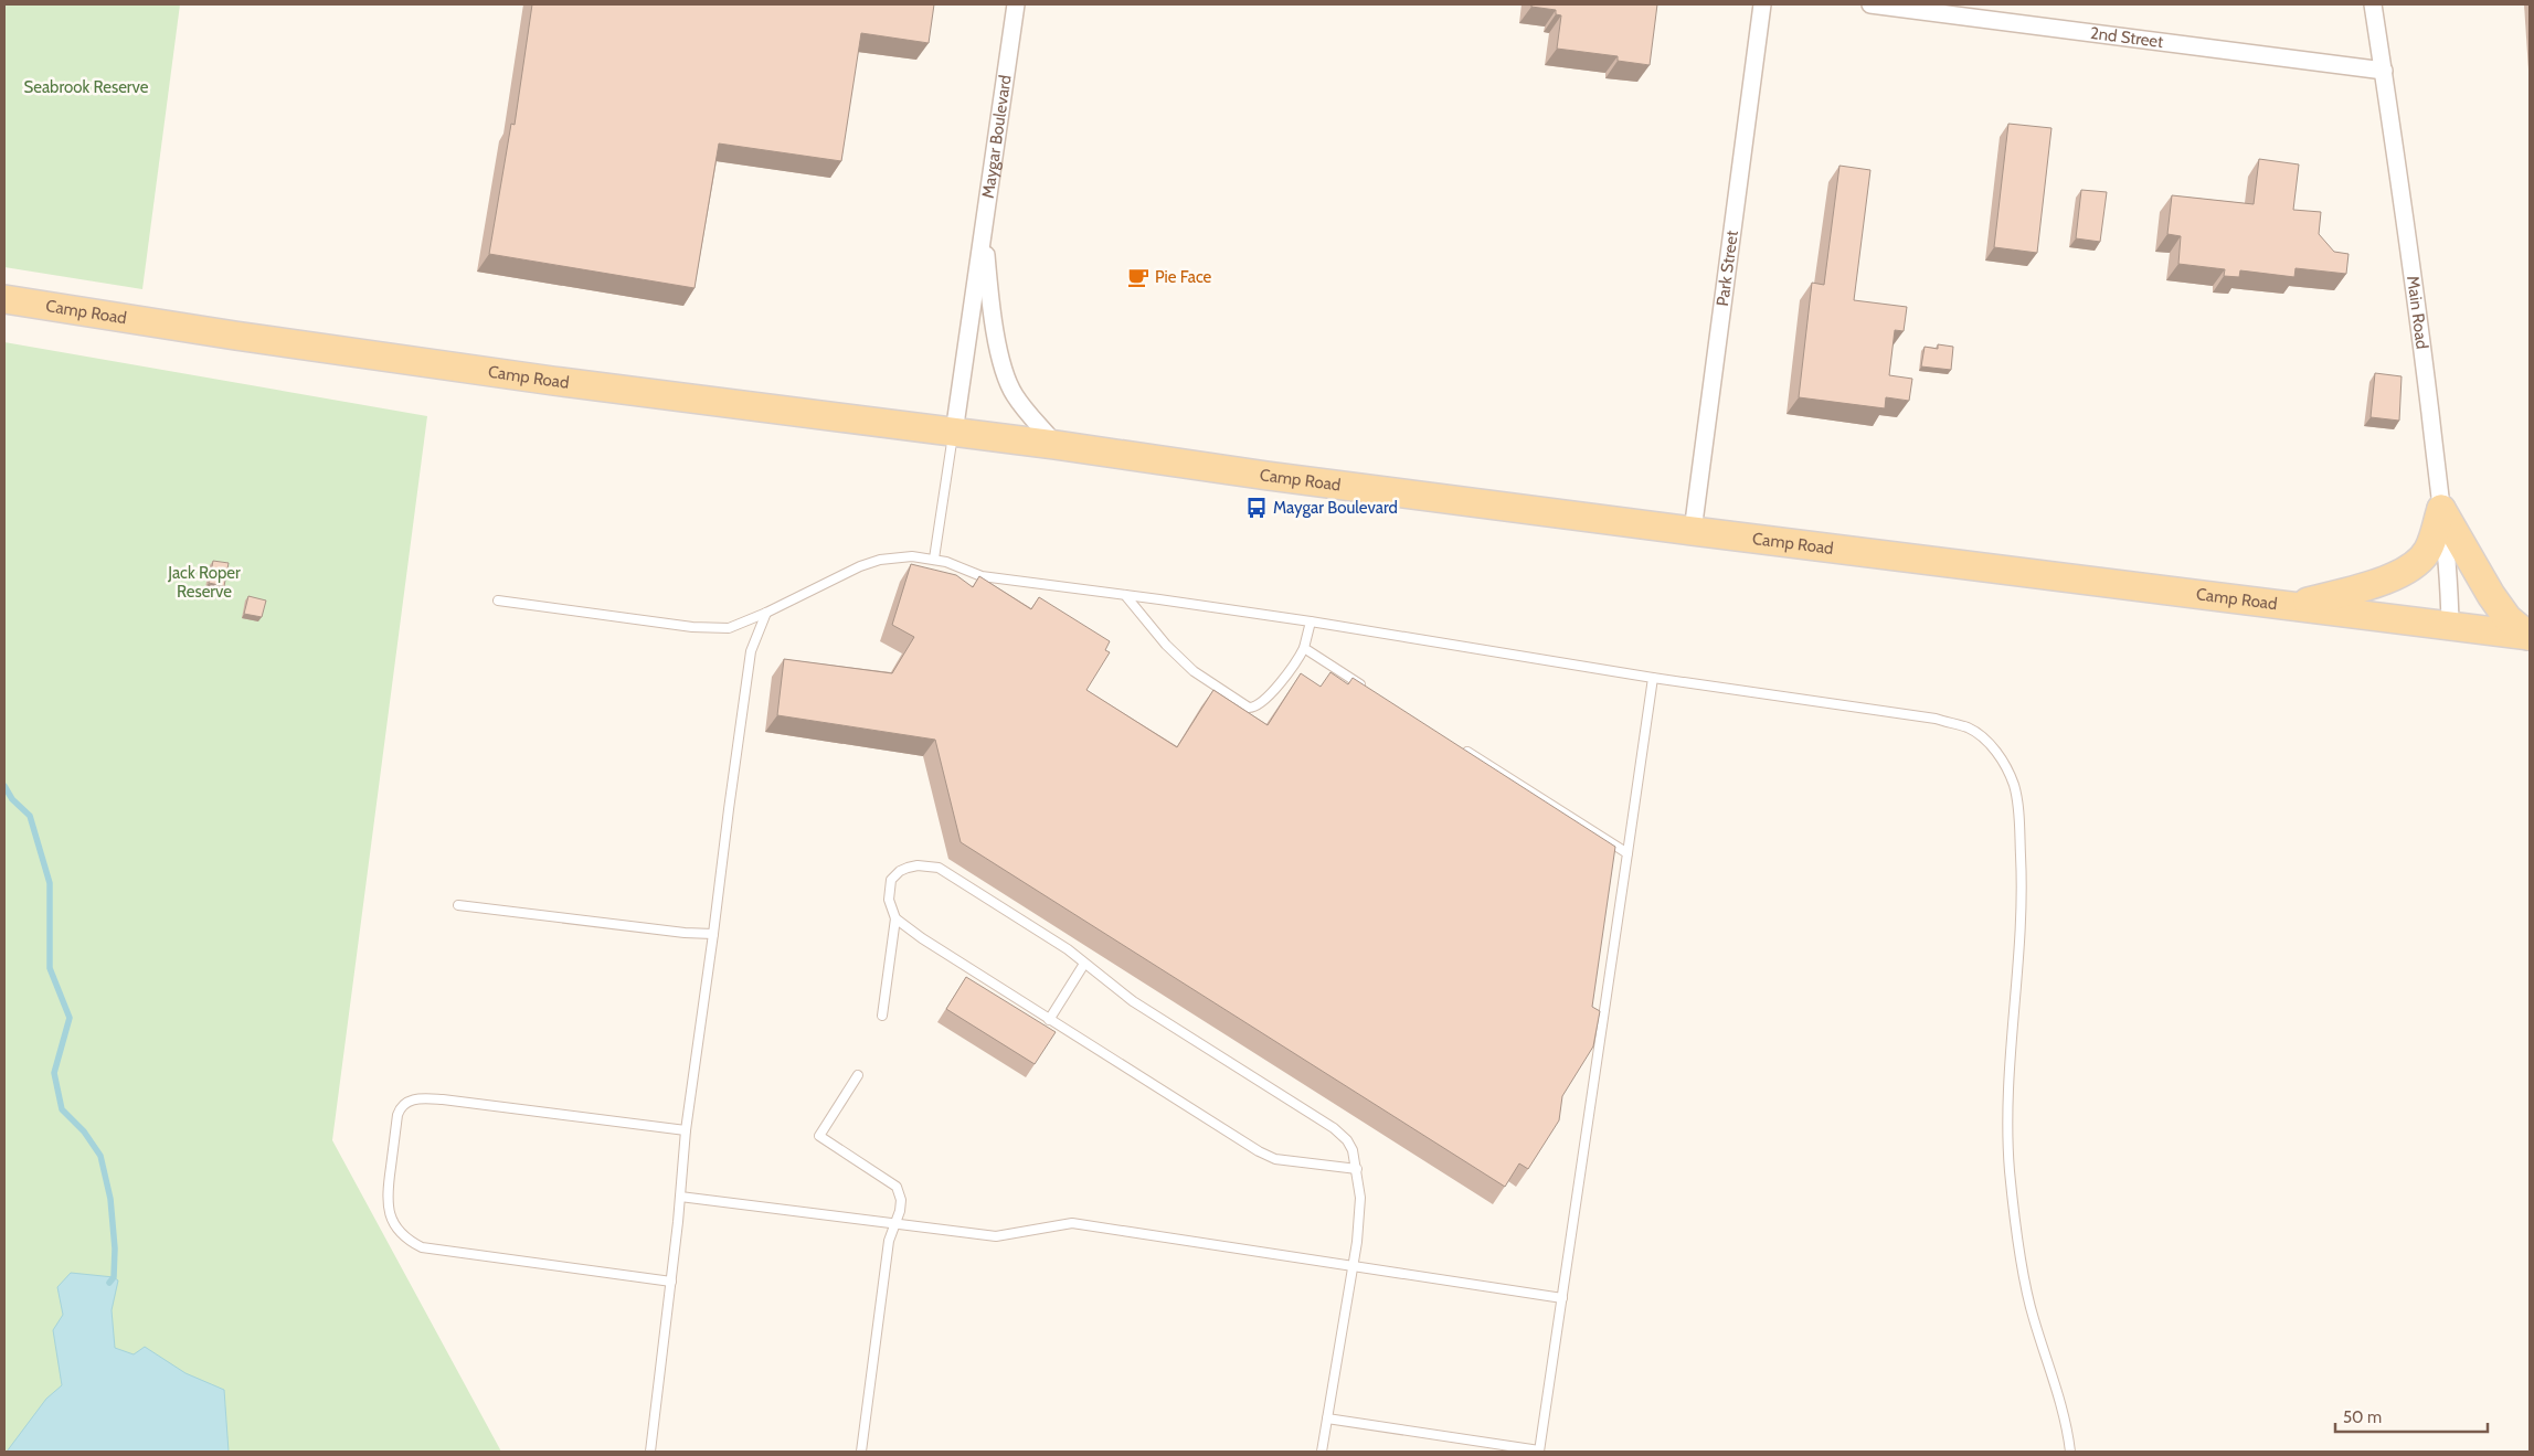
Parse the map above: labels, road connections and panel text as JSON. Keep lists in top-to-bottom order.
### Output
{
  "streets": {
    "main road": ["Camp Road"],
    "street": [
      "2nd Street",
      "Maygar Boulevard",
      "Park Street",
      "Main Road"
    ]
  },
  "crossings": [
    ["2nd Street", "Main Road"],
    ["Maygar Boulevard", "Camp Road"],
    ["Park Street", "Camp Road"],
    ["Camp Road", "Main Road"]
  ],
  "parks": ["Seabrook Reserve", "Jack Roper Reserve"],
  "places": {
    "cafe": ["Pie Face"],
    "bus stop": ["Maygar Boulevard"]
  },
  "scale_bar": "50 m"
}
